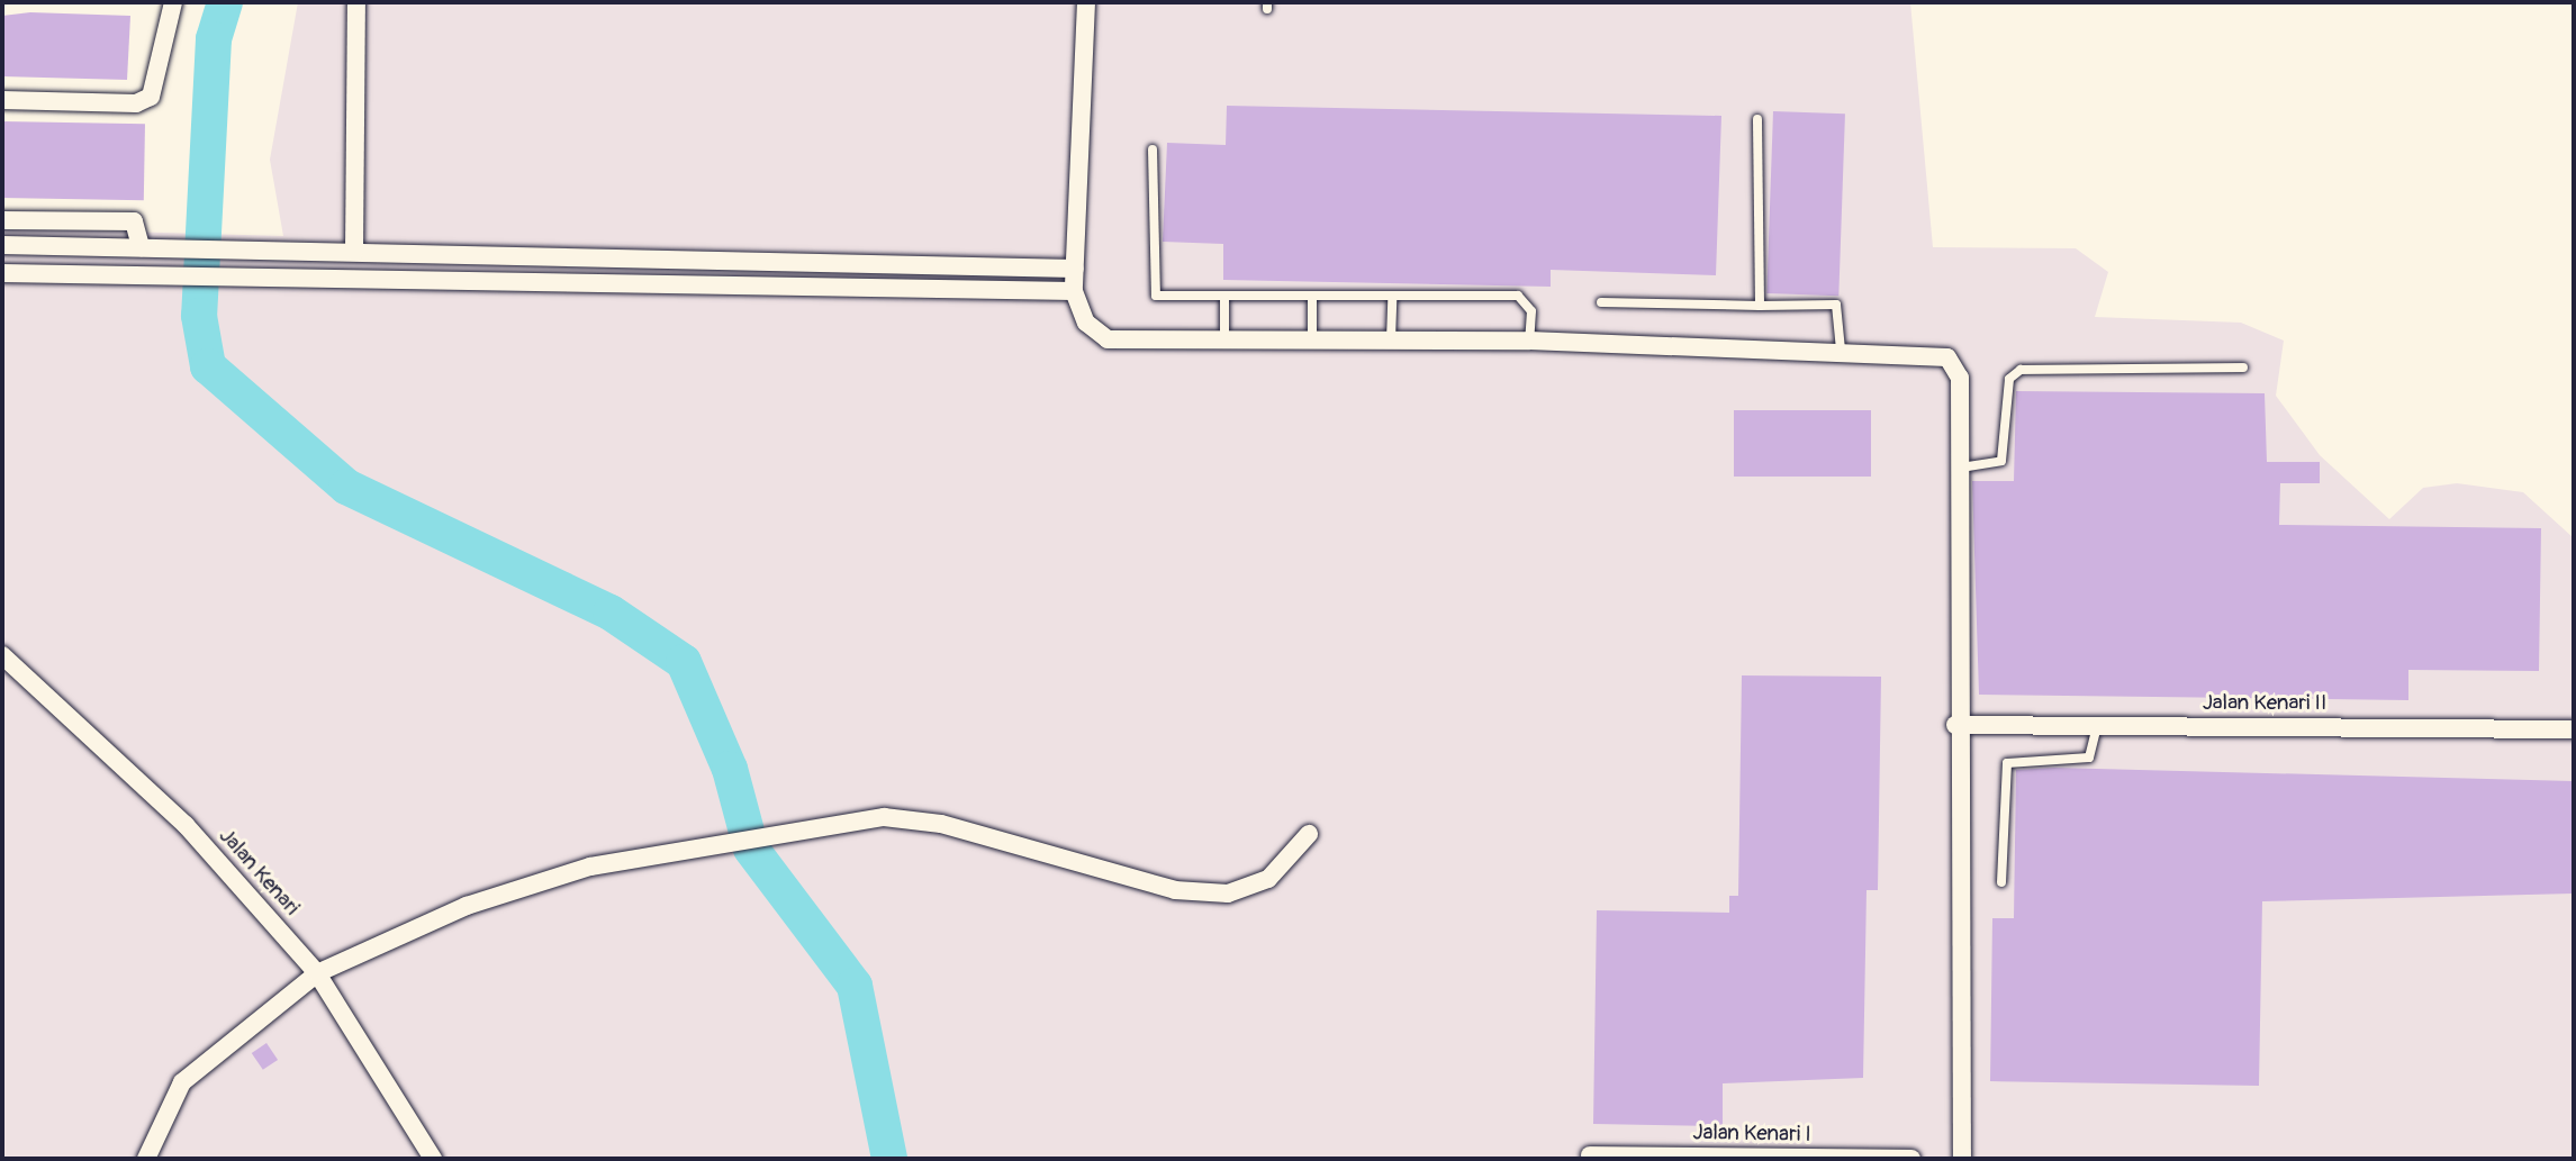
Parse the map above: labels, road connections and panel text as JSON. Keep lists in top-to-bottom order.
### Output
{
  "streets": {
    "street": ["Jalan Kenari II", "Jalan Kenari", "Jalan Kenari I"]
  }
}
